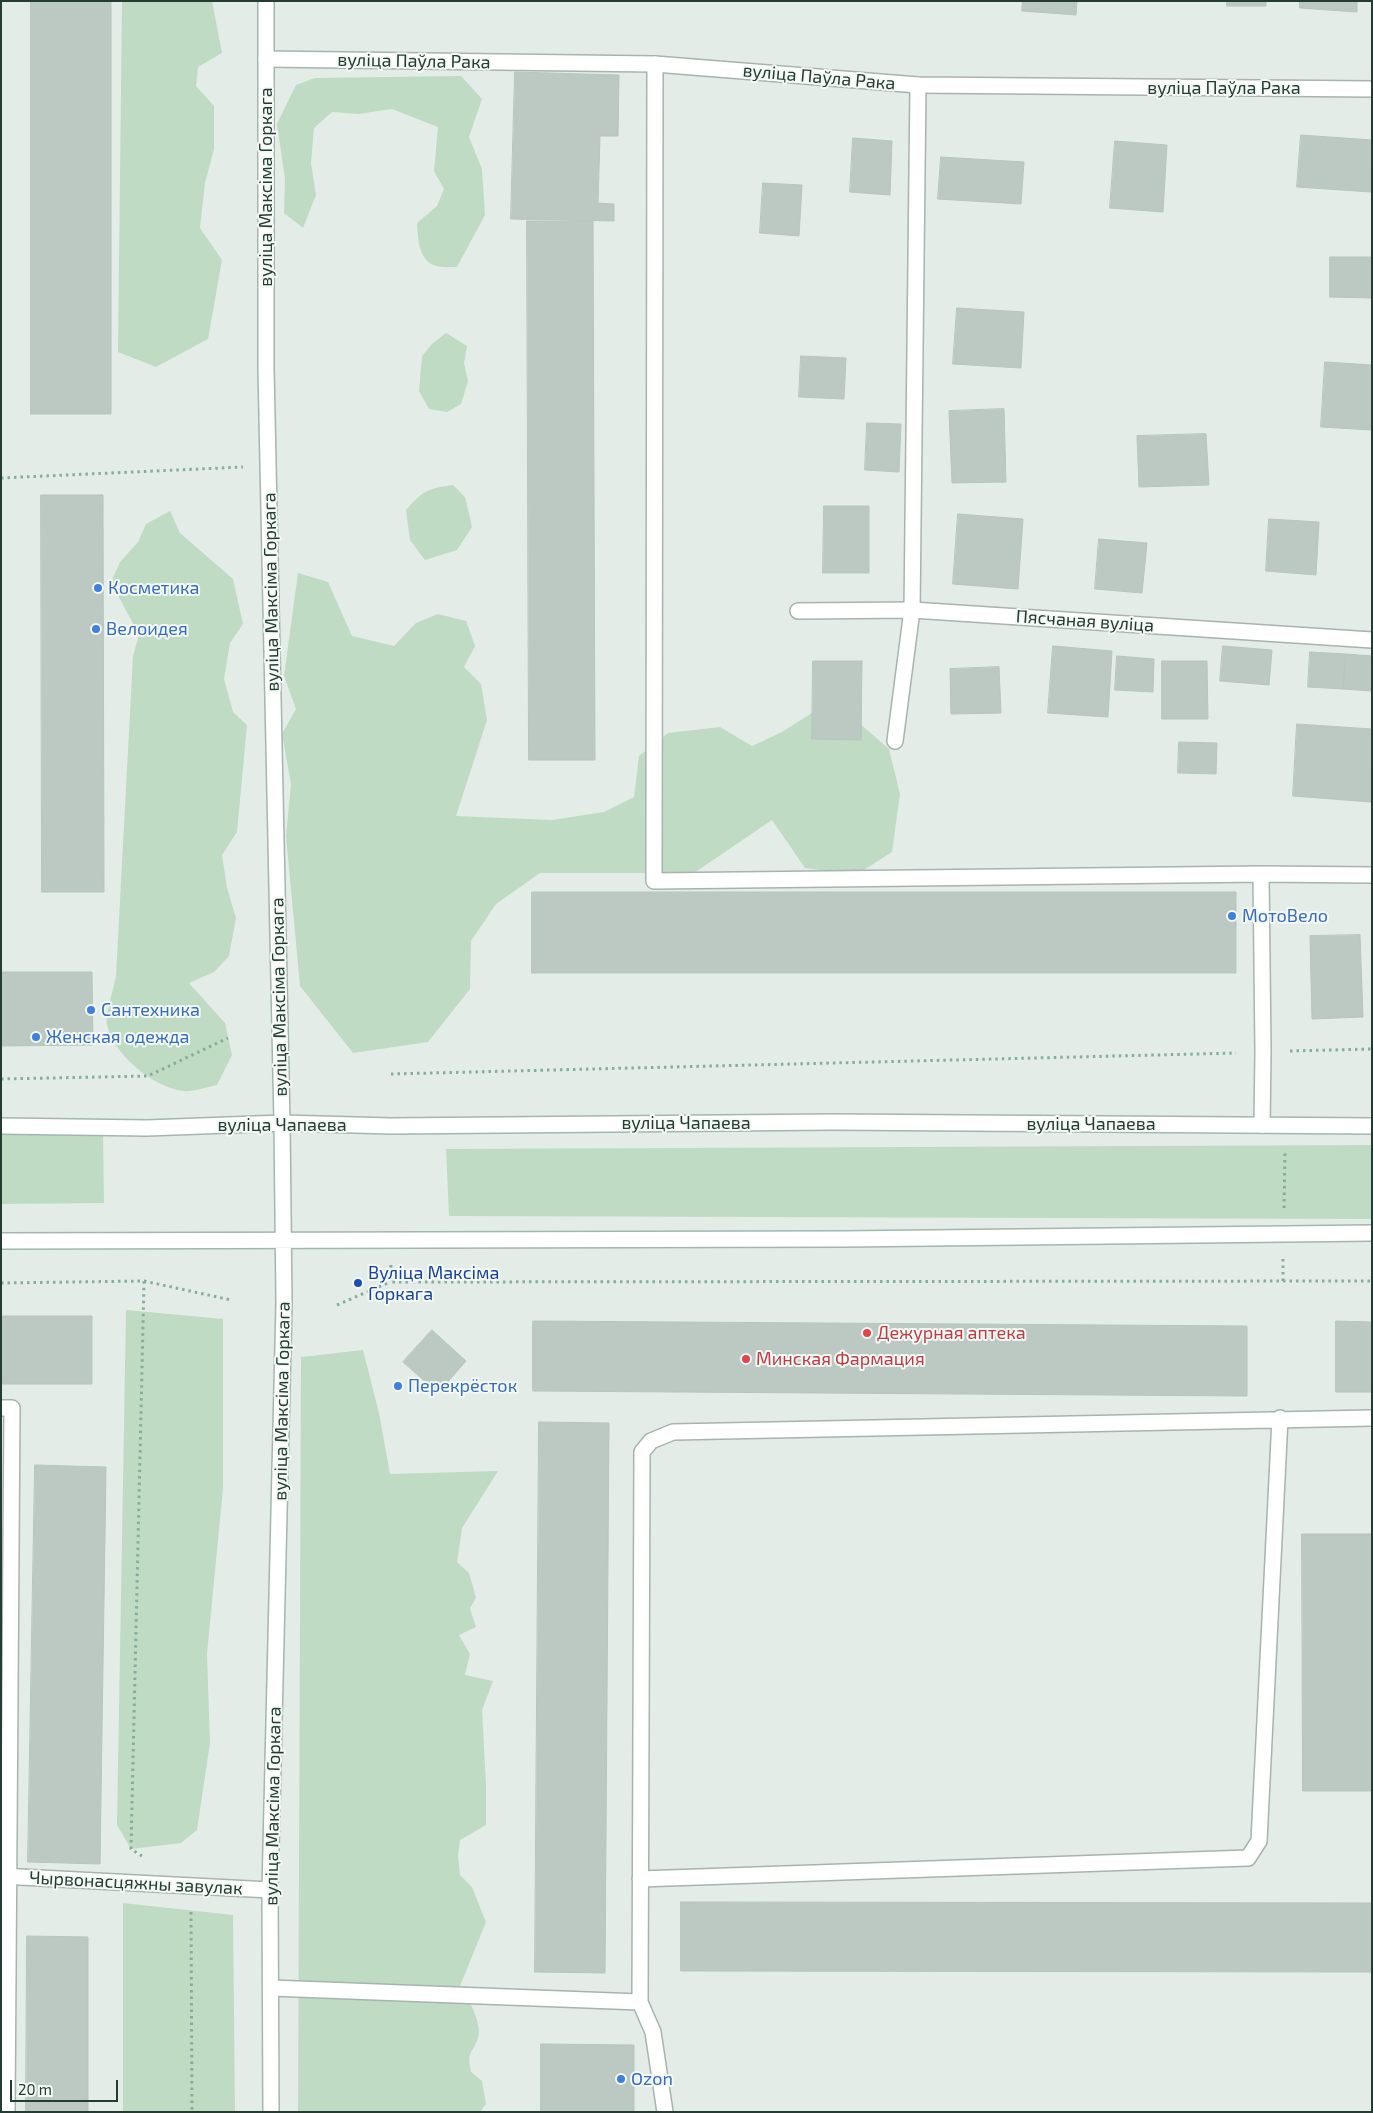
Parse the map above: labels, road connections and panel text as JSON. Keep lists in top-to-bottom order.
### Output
{
  "streets": {
    "street": [
      "вуліца Паўла Рака",
      "вуліца Максіма Горкага",
      "Пясчаная вуліца",
      "вуліца Чапаева",
      "Чырвонасцяжны завулак"
    ]
  },
  "crossings": [
    ["вуліца Паўла Рака", "вуліца Максіма Горкага"],
    ["вуліца Максіма Горкага", "вуліца Чапаева"],
    ["вуліца Максіма Горкага", "Чырвонасцяжны завулак"]
  ],
  "places": [
    "Косметика",
    "Велоидея",
    "МотоВело",
    "Сантехника",
    "Женская одежда",
    "Вуліца Максіма Горкага",
    "Дежурная аптека",
    "Минская Фармация",
    "Перекрёсток",
    "Ozon"
  ],
  "scale_bar": "20 m"
}
